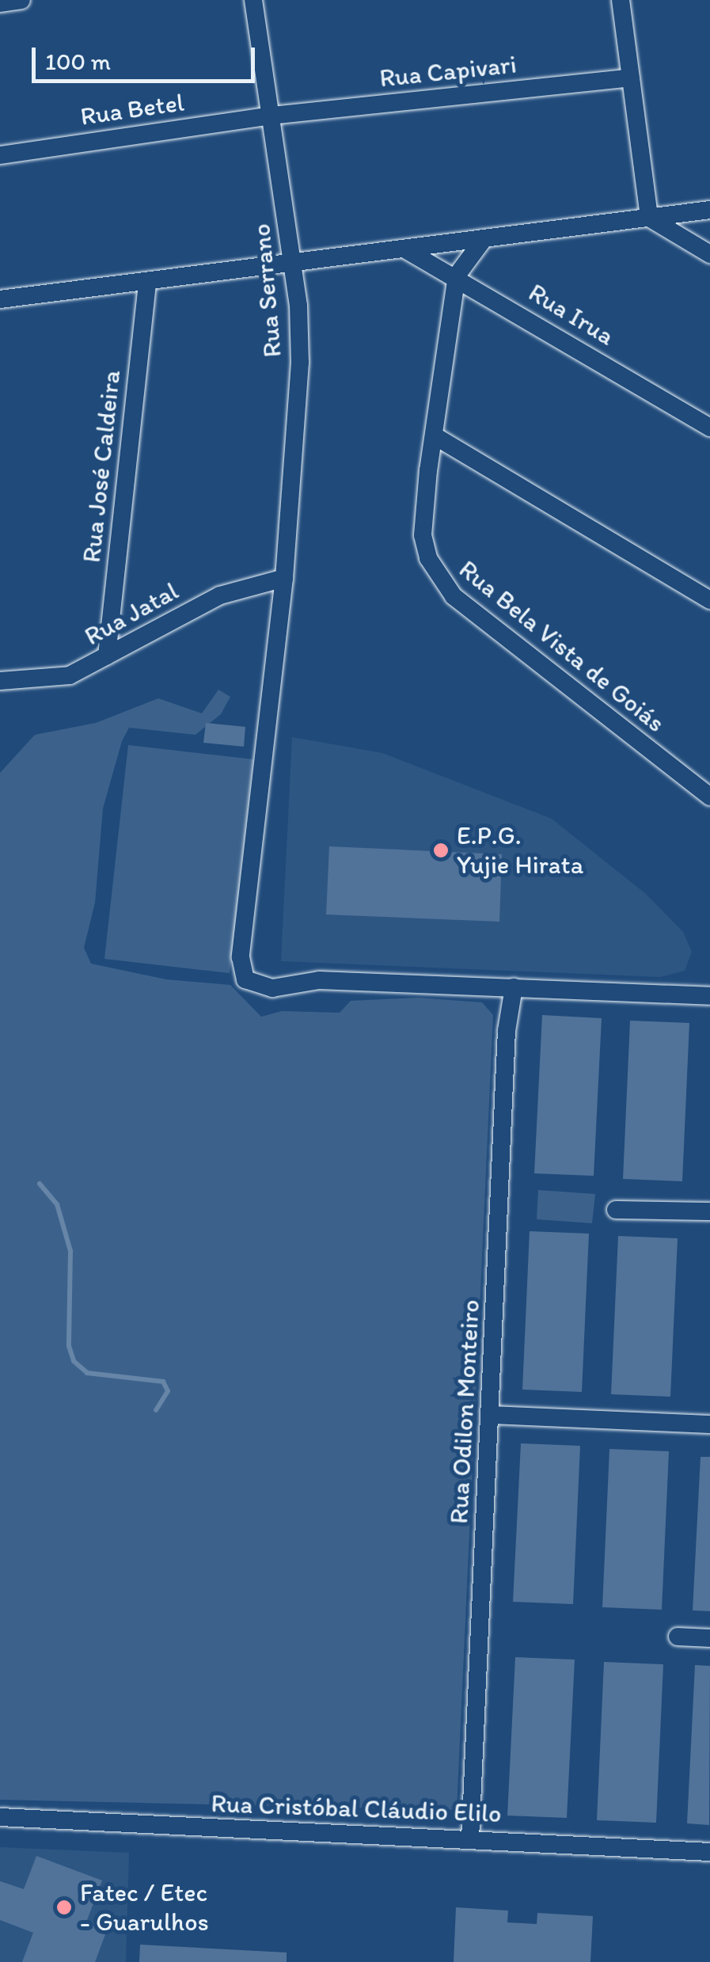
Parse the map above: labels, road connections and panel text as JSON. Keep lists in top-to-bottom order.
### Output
{
  "streets": {
    "street": [
      "Rua Capivari",
      "Rua Betel",
      "Rua Serrano",
      "Rua Irua",
      "Rua José Caldeira",
      "Rua Jatal",
      "Rua Bela Vista de Goiás",
      "Rua Odilon Monteiro",
      "Rua Cristóbal Cláudio Elilo"
    ]
  },
  "crossings": [
    ["Rua Capivari", "Rua Betel"],
    ["Rua Capivari", "Rua Serrano"],
    ["Rua Betel", "Rua Serrano"],
    ["Rua Serrano", "Rua Jatal"],
    ["Rua Serrano", "Rua Odilon Monteiro"],
    ["Rua Irua", "Rua Bela Vista de Goiás"],
    ["Rua José Caldeira", "Rua Jatal"],
    ["Rua Odilon Monteiro", "Rua Cristóbal Cláudio Elilo"]
  ],
  "places": ["E.P.G. Yujie Hirata", "Fatec / Etec - Guarulhos"],
  "scale_bar": "100 m"
}
